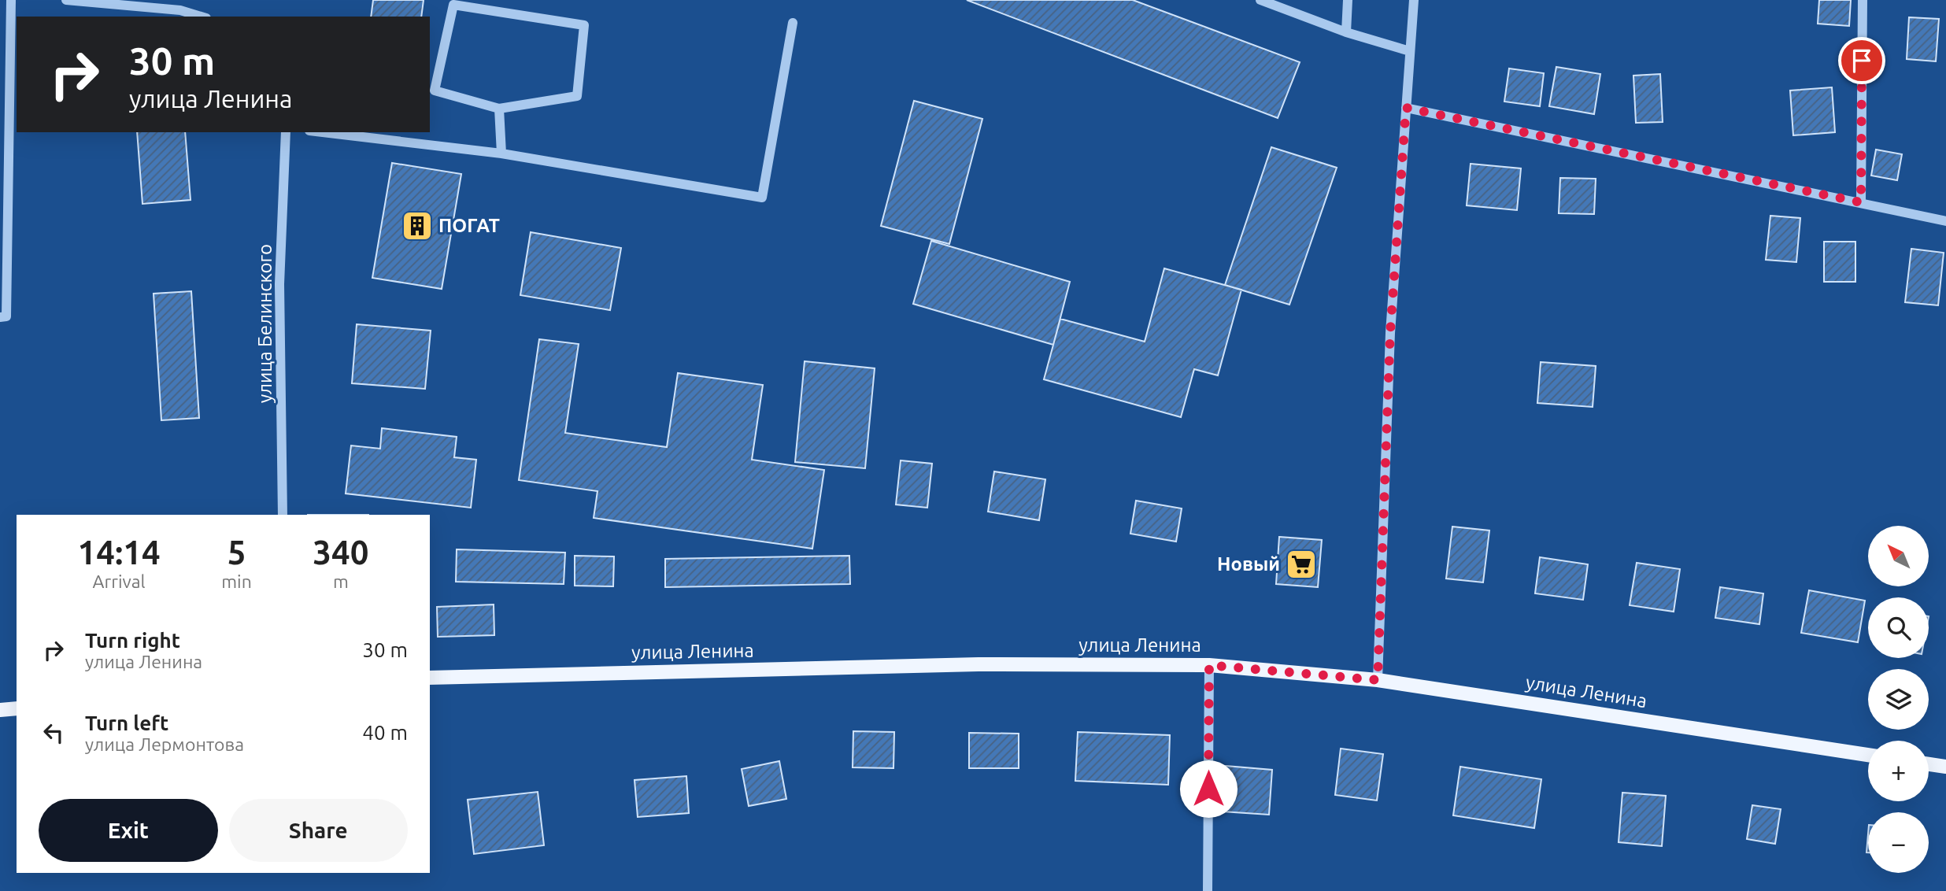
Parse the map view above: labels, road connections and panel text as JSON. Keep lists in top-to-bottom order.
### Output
{
  "streets": {
    "main road": ["улица Ленина"],
    "street": ["улица Белинского"]
  },
  "places": {
    "building": ["ПОГАТ"],
    "supermarket": ["Новый"]
  },
  "north": "top left",
  "page": {
    "turn": ["30 m", "улица Ленина"],
    "eta": [
      "14:14",
      "Arrival",
      "5",
      "min",
      "340",
      "m"
    ],
    "map_buttons": ["+", "−"],
    "list": [
      {
        "name": "Turn right",
        "note": "улица Ленина",
        "value": "30 m"
      },
      {
        "name": "Turn left",
        "note": "улица Лермонтова",
        "value": "40 m"
      }
    ],
    "buttons": ["Exit", "Share"]
  }
}
